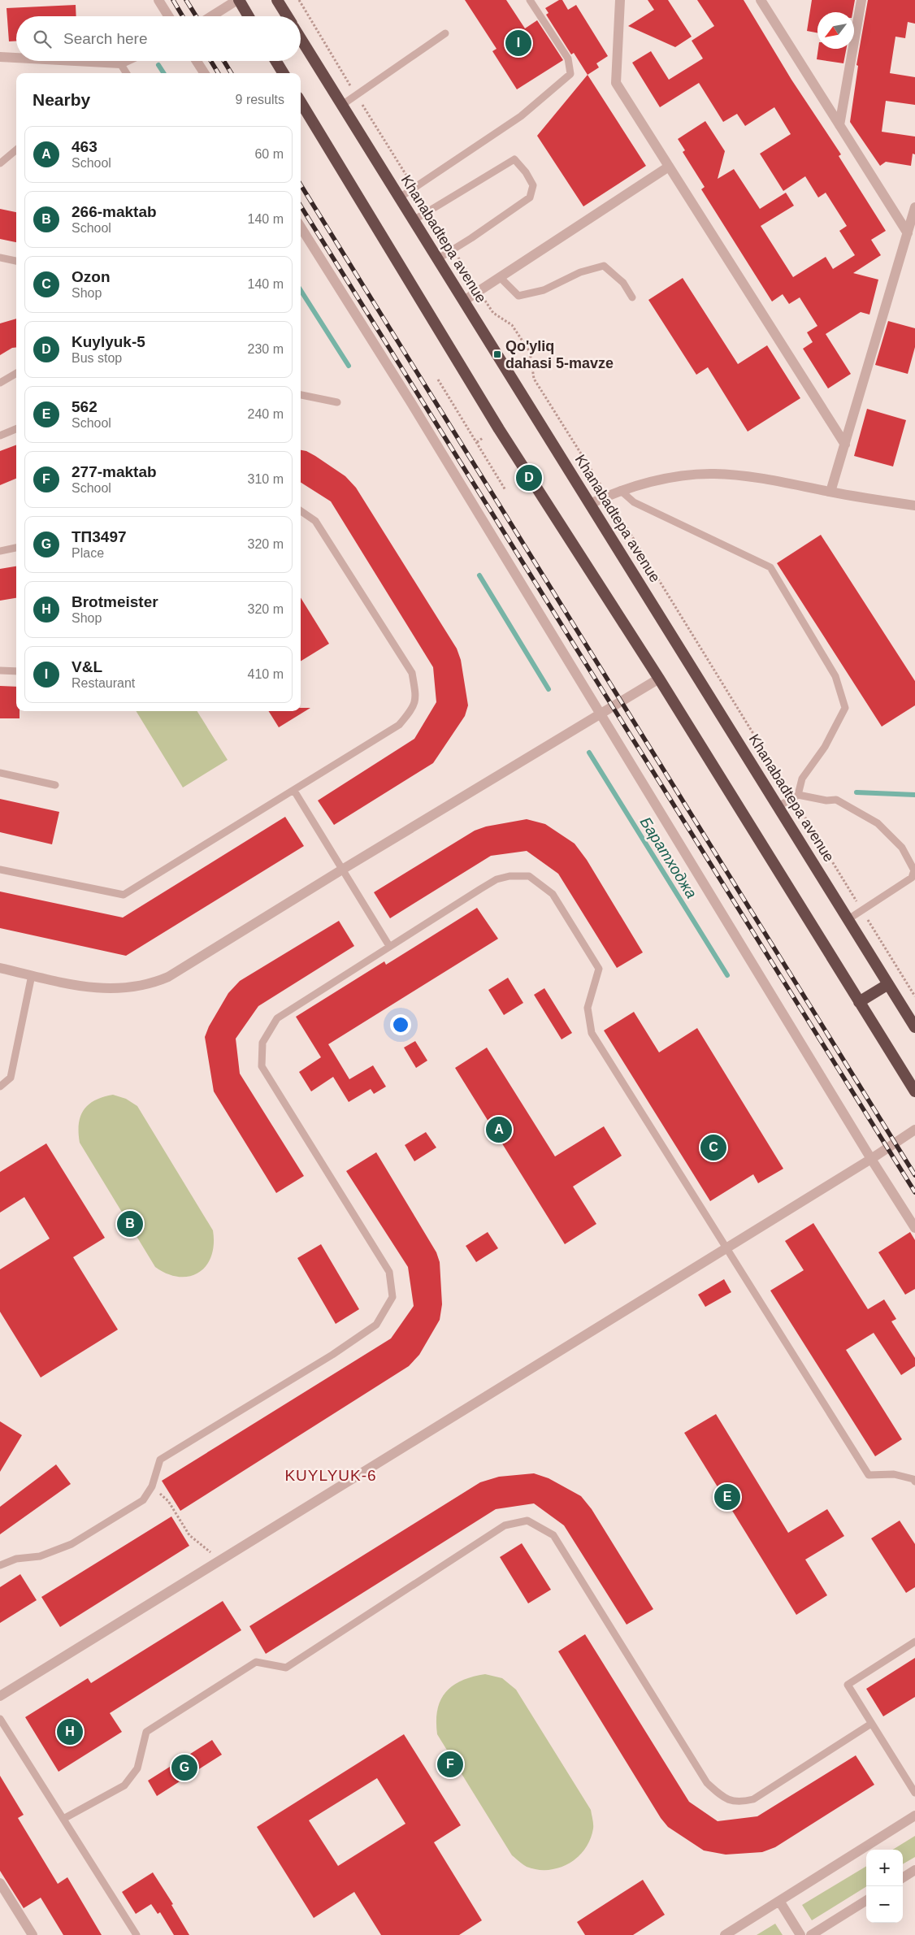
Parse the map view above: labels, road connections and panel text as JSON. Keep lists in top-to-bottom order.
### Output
{
  "streets": {
    "highway": ["Khanabadtepa avenue"]
  },
  "districts": ["KUYLYUK-6"],
  "water": ["Баратходжа"],
  "places": {
    "transit": ["Qo'yliq dahasi 5-mavze"]
  },
  "north": "bottom left",
  "page": {
    "search": "Search here",
    "pins": [
      "I",
      "D",
      "A",
      "C",
      "B",
      "E",
      "H",
      "F",
      "G"
    ],
    "heading": ["Nearby", "9 results"],
    "list": [
      {
        "mark": "A",
        "name": "463",
        "note": "School",
        "value": "60 m"
      },
      {
        "mark": "B",
        "name": "266-maktab",
        "note": "School",
        "value": "140 m"
      },
      {
        "mark": "C",
        "name": "Ozon",
        "note": "Shop",
        "value": "140 m"
      },
      {
        "mark": "D",
        "name": "Kuylyuk-5",
        "note": "Bus stop",
        "value": "230 m"
      },
      {
        "mark": "E",
        "name": "562",
        "note": "School",
        "value": "240 m"
      },
      {
        "mark": "F",
        "name": "277-maktab",
        "note": "School",
        "value": "310 m"
      },
      {
        "mark": "G",
        "name": "ТП3497",
        "note": "Place",
        "value": "320 m"
      },
      {
        "mark": "H",
        "name": "Brotmeister",
        "note": "Shop",
        "value": "320 m"
      },
      {
        "mark": "I",
        "name": "V&L",
        "note": "Restaurant",
        "value": "410 m"
      }
    ],
    "map_buttons": ["+", "−"]
  }
}
